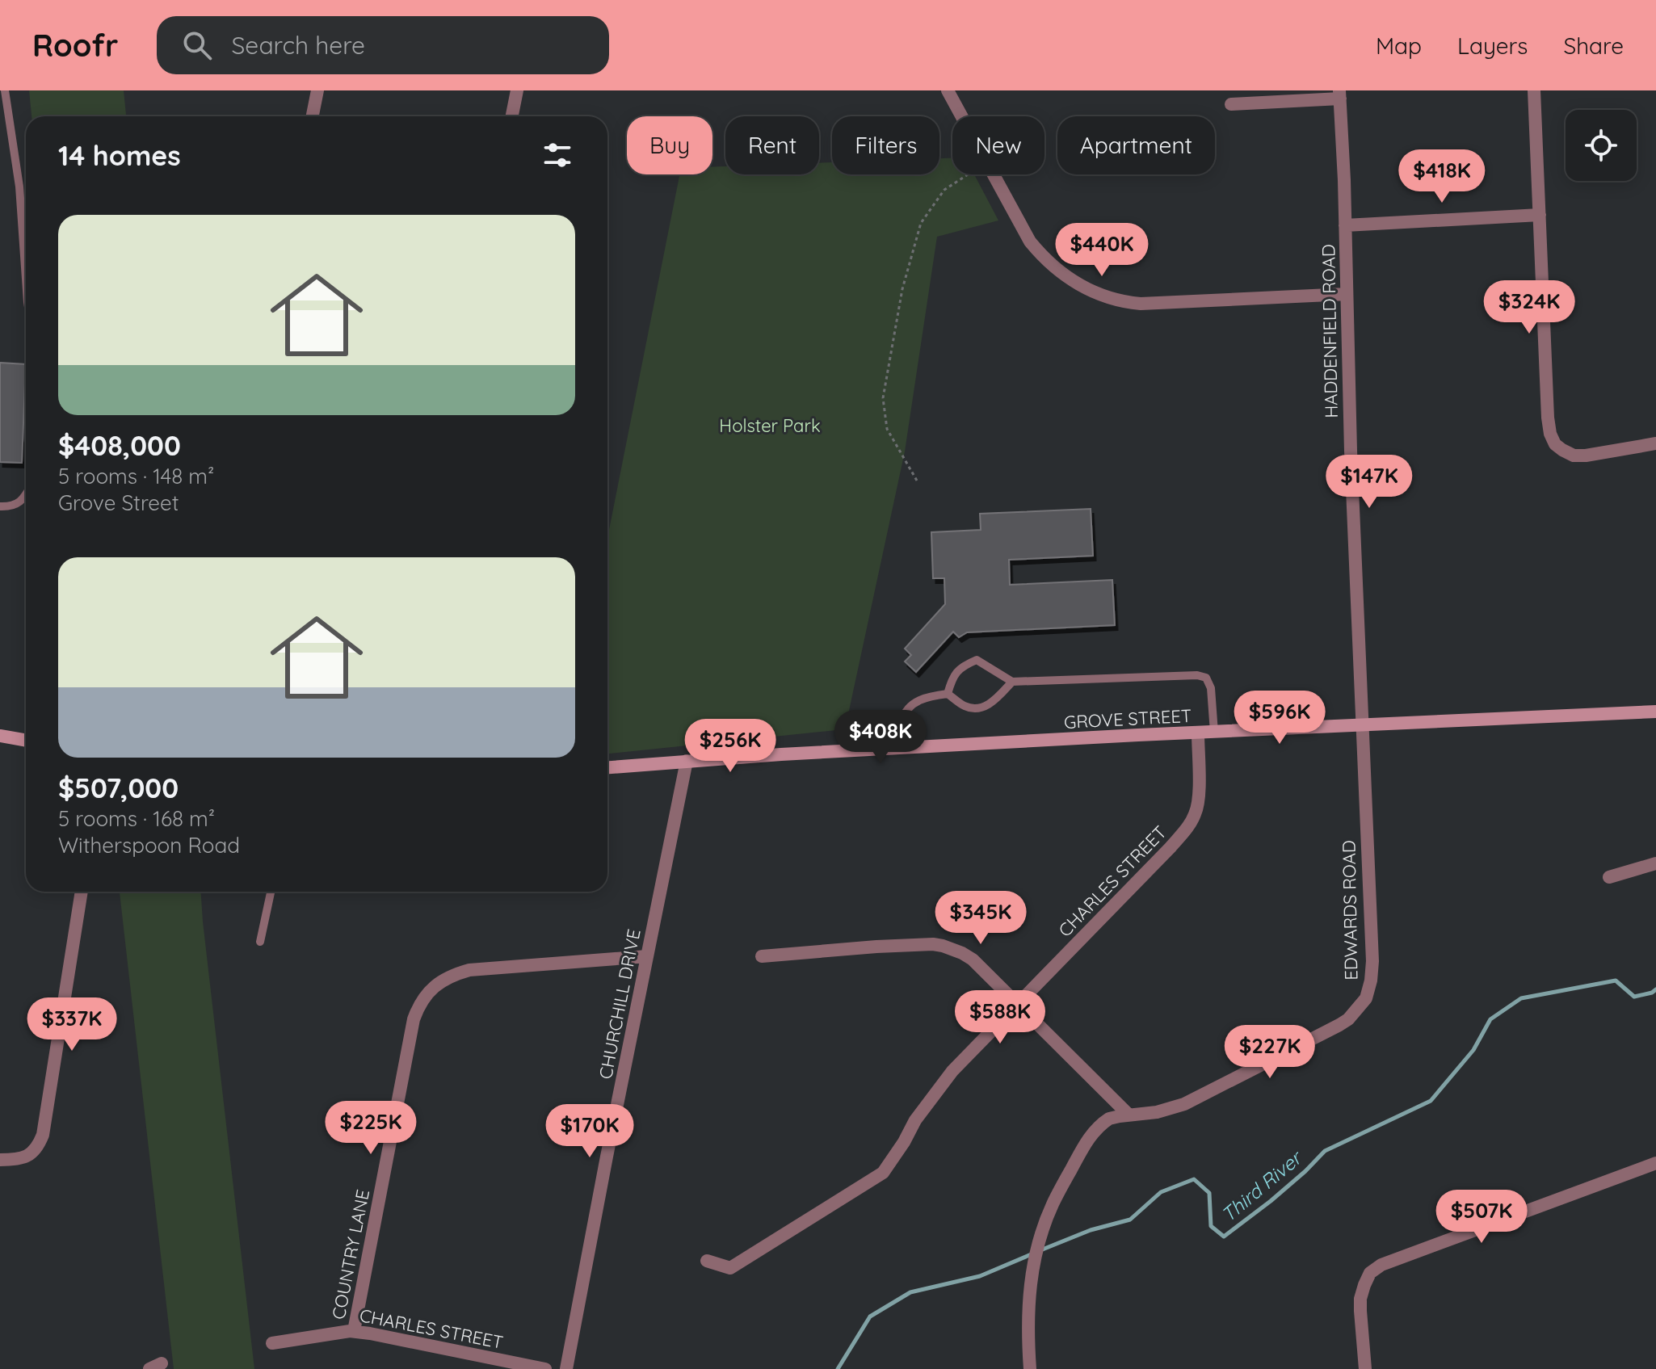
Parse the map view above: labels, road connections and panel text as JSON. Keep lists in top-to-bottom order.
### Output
{
  "streets": {
    "street": [
      "HADDENFIELD ROAD",
      "GROVE STREET",
      "CHARLES STREET",
      "EDWARDS ROAD",
      "CHURCHILL DRIVE",
      "COUNTRY LANE"
    ]
  },
  "crossings": [
    ["HADDENFIELD ROAD", "GROVE STREET"],
    ["HADDENFIELD ROAD", "EDWARDS ROAD"],
    ["GROVE STREET", "CHARLES STREET"],
    ["GROVE STREET", "EDWARDS ROAD"],
    ["GROVE STREET", "CHURCHILL DRIVE"],
    ["CHARLES STREET", "COUNTRY LANE"],
    ["CHURCHILL DRIVE", "COUNTRY LANE"]
  ],
  "water": ["Third River"],
  "parks": ["Holster Park"],
  "page": {
    "header": "Roofr",
    "search": "Search here",
    "nav": ["Map", "Layers", "Share"],
    "chip": [
      "Buy",
      "Rent",
      "Filters",
      "New",
      "Apartment"
    ],
    "heading": "14 homes",
    "price": [
      "$418K",
      "$440K",
      "$324K",
      "$147K",
      "$596K",
      "$408K",
      "$256K",
      "$345K",
      "$588K",
      "$337K",
      "$227K",
      "$225K",
      "$170K",
      "$507K"
    ],
    "list": [
      {
        "name": "$408,000",
        "note": "5 rooms · 148 m² · Grove Street"
      },
      {
        "name": "$507,000",
        "note": "5 rooms · 168 m² · Witherspoon Road"
      }
    ]
  }
}
